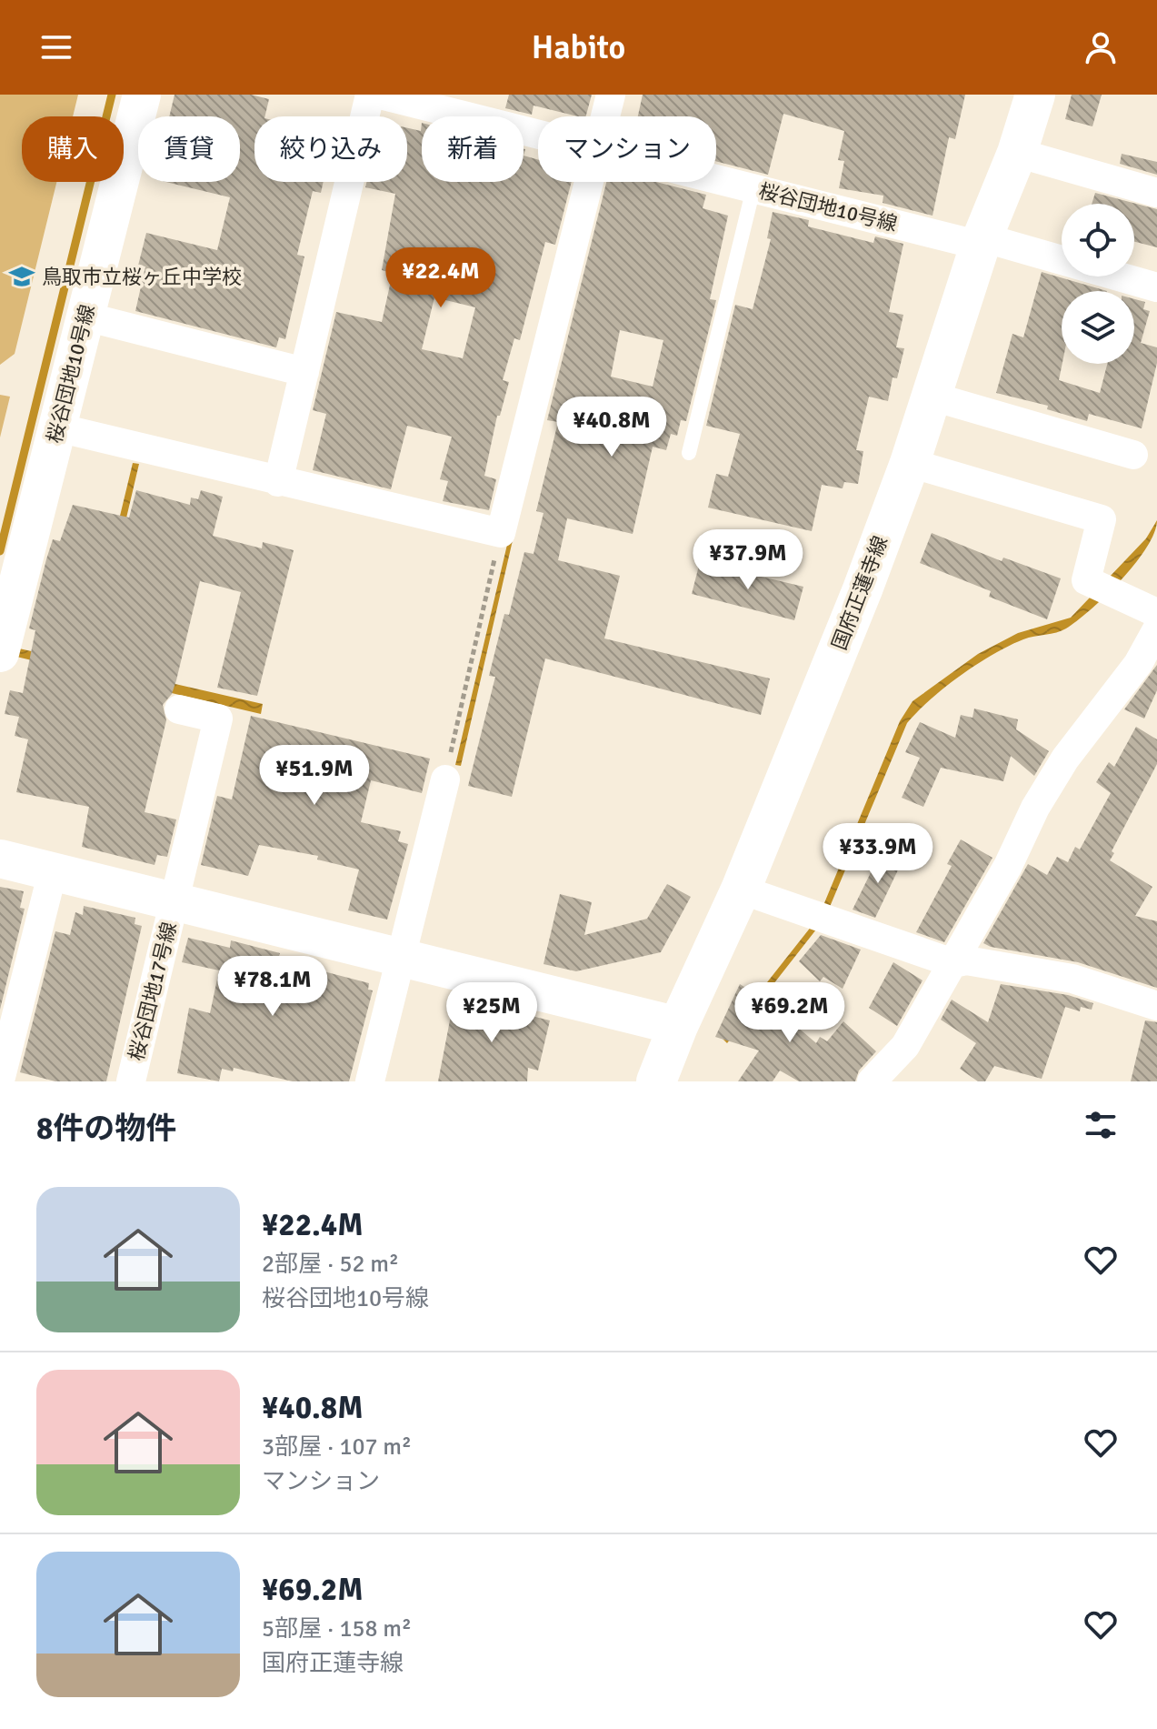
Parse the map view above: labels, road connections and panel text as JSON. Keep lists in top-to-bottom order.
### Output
{
  "streets": {
    "main road": ["国府正蓮寺線"],
    "street": ["桜谷団地10号線", "桜谷団地17号線"]
  },
  "crossings": [
    ["桜谷団地10号線", "国府正蓮寺線"]
  ],
  "places": {
    "school or university": ["鳥取市立桜ヶ丘中学校"]
  },
  "page": {
    "header": "Habito",
    "chip": [
      "購入",
      "賃貸",
      "絞り込み",
      "新着",
      "マンション"
    ],
    "price": [
      "¥22.4M",
      "¥40.8M",
      "¥37.9M",
      "¥51.9M",
      "¥33.9M",
      "¥78.1M",
      "¥25M",
      "¥69.2M"
    ],
    "heading": "8件の物件",
    "list": [
      {
        "name": "¥22.4M",
        "note": "2部屋 · 52 m² · 桜谷団地10号線"
      },
      {
        "name": "¥40.8M",
        "note": "3部屋 · 107 m² · マンション"
      },
      {
        "name": "¥69.2M",
        "note": "5部屋 · 158 m² · 国府正蓮寺線"
      }
    ]
  }
}
